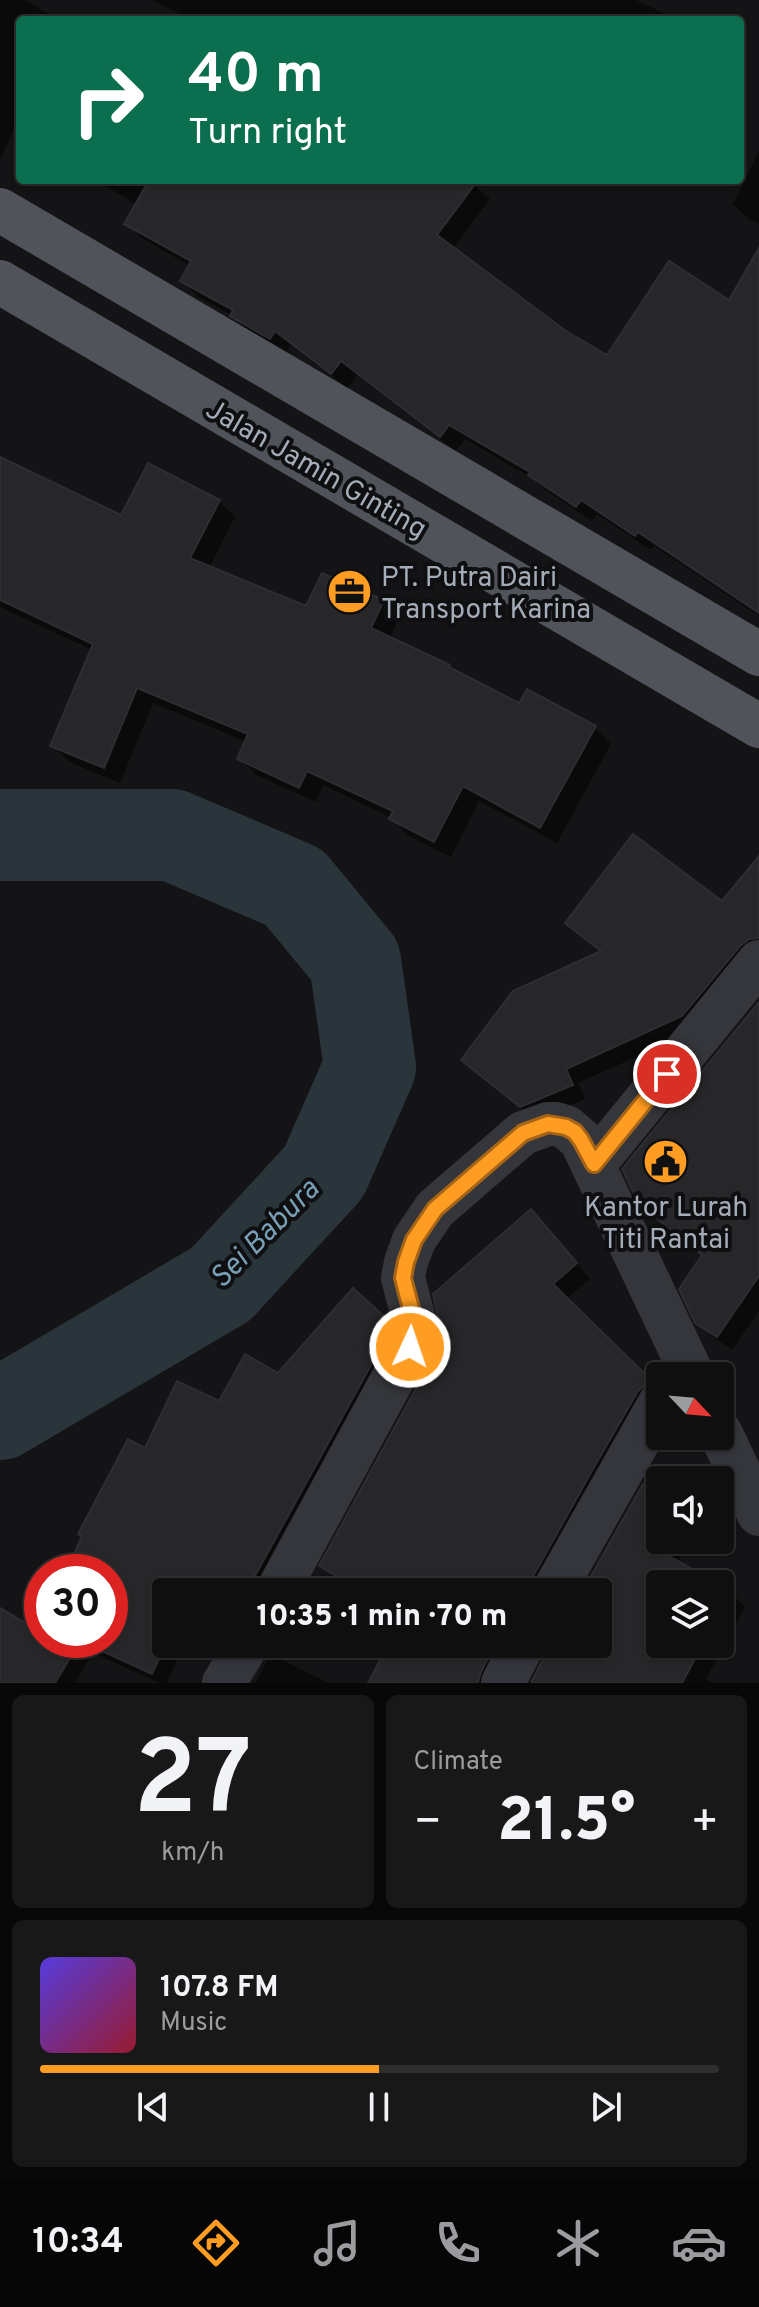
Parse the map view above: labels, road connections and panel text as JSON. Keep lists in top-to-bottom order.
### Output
{
  "streets": {
    "main road": ["Jalan Jamin Ginting"]
  },
  "water": ["Sei Babura"],
  "places": {
    "office": ["PT. Putra Dairi Transport Karina"],
    "public building": ["Kantor Lurah Titi Rantai"]
  },
  "north": "bottom right",
  "page": {
    "turn": ["40 m", "Turn right"],
    "limit": "30",
    "trip": "10:35 · 1 min · 70 m",
    "tile": [
      ["27", "km/h"],
      "Climate"
    ],
    "heat": ["−", "21.5°", "+"],
    "song": ["107.8 FM", "Music"],
    "tabs": "10:34"
  }
}
